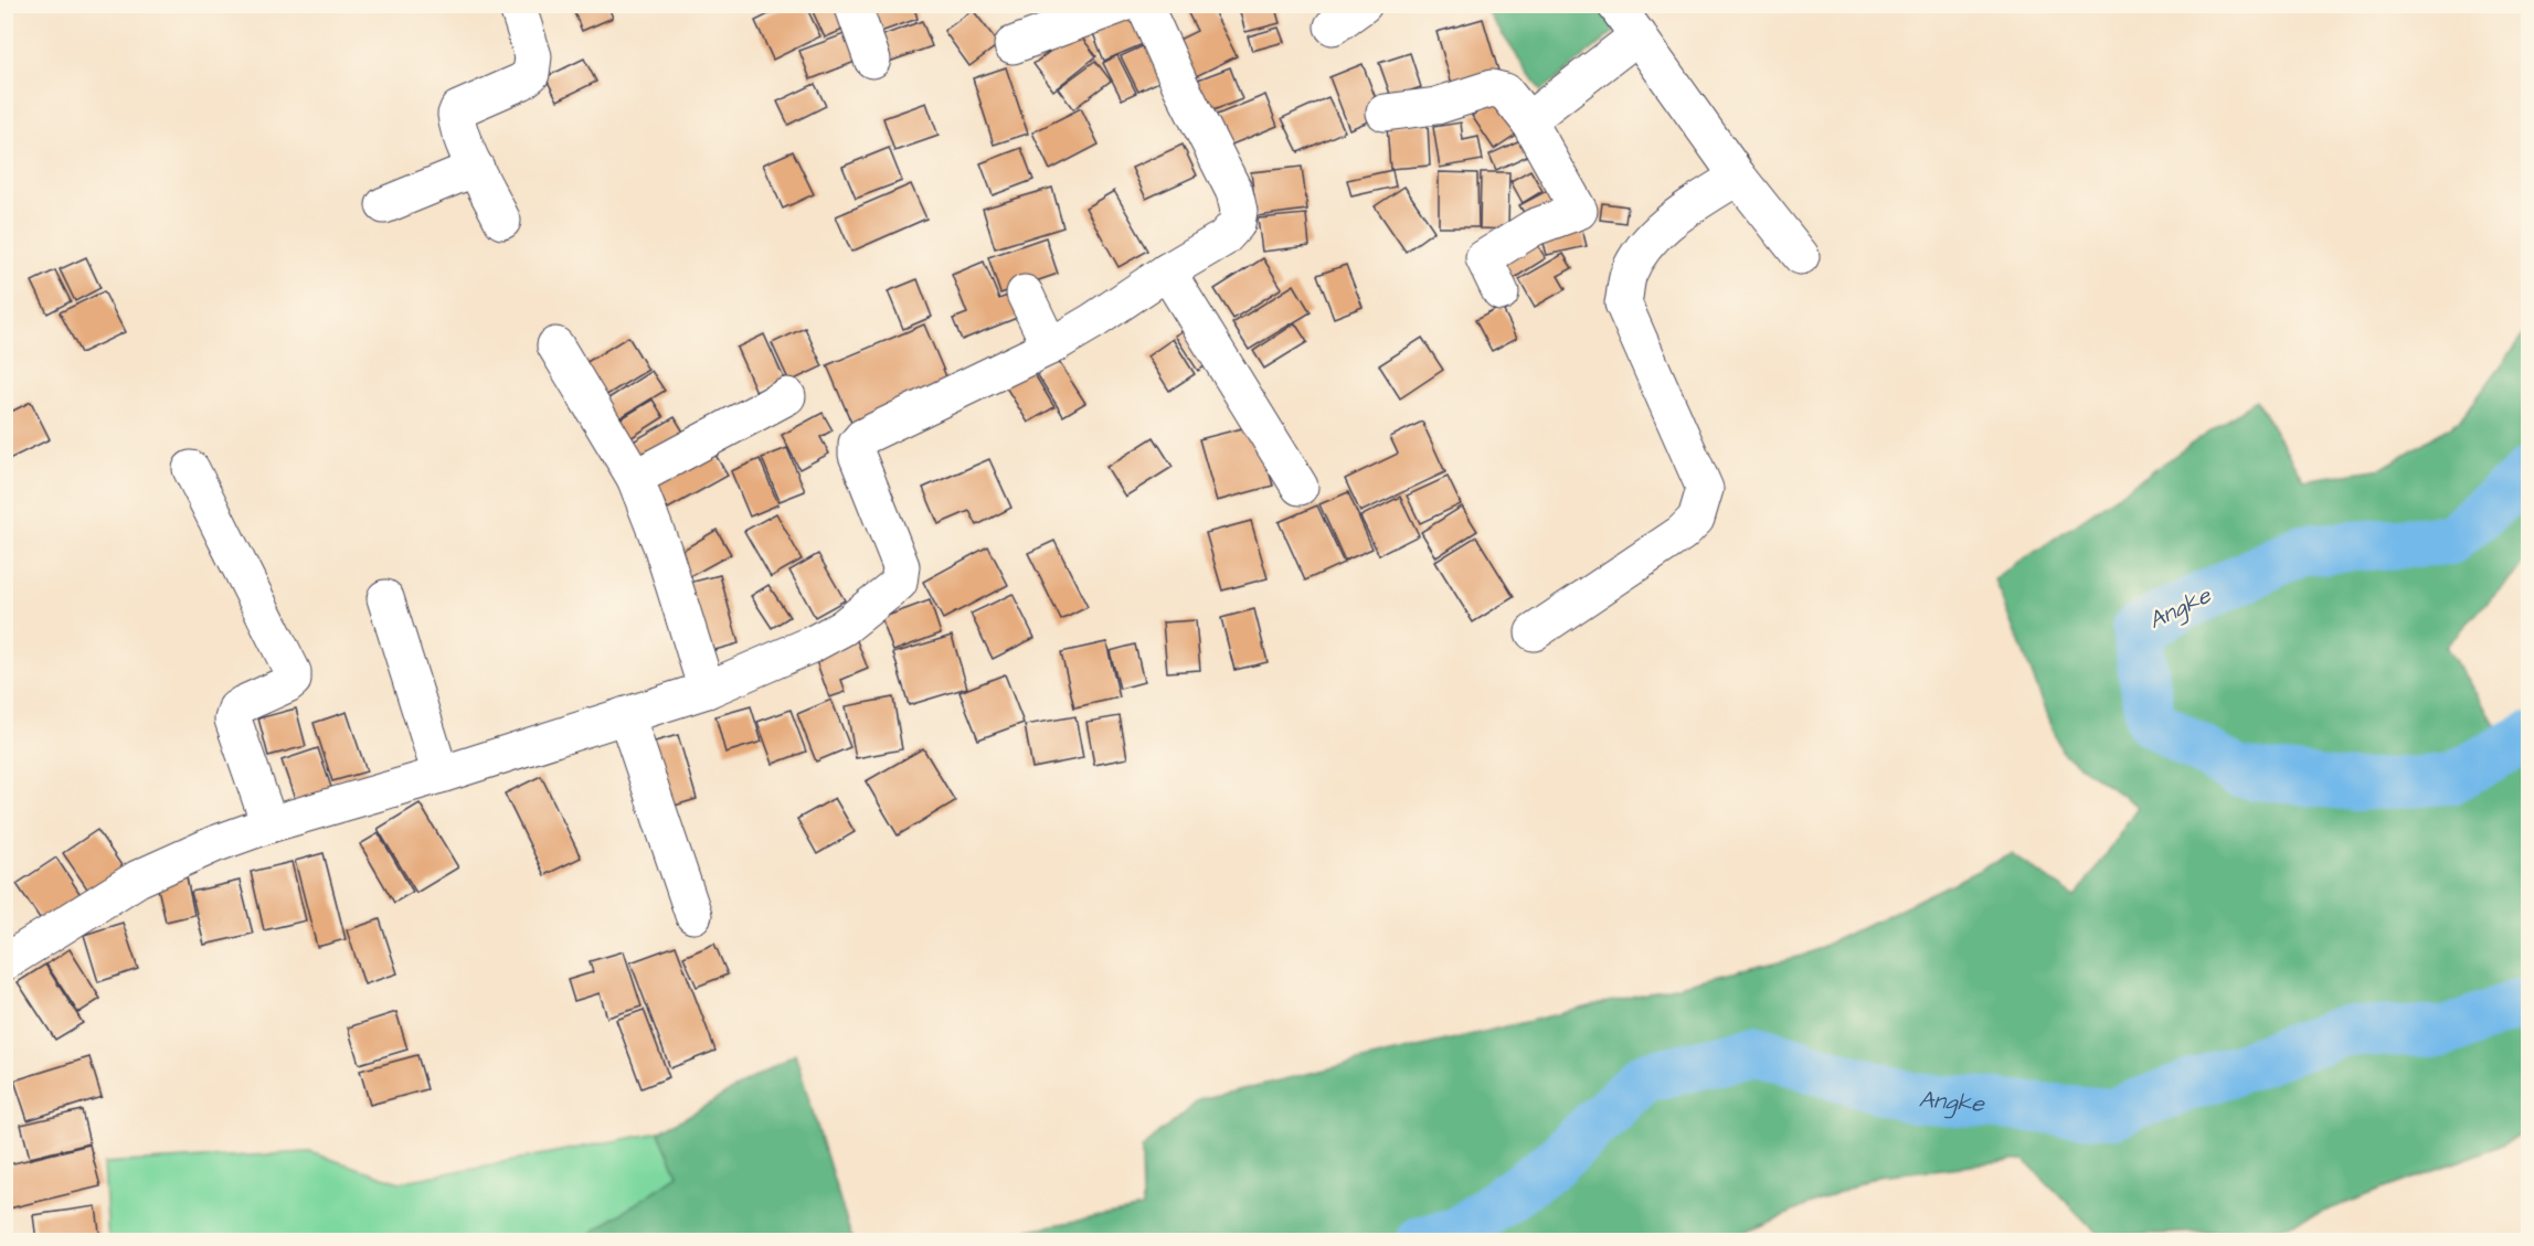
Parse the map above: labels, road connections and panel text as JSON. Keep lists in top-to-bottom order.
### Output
{
  "water": ["Angke"]
}
